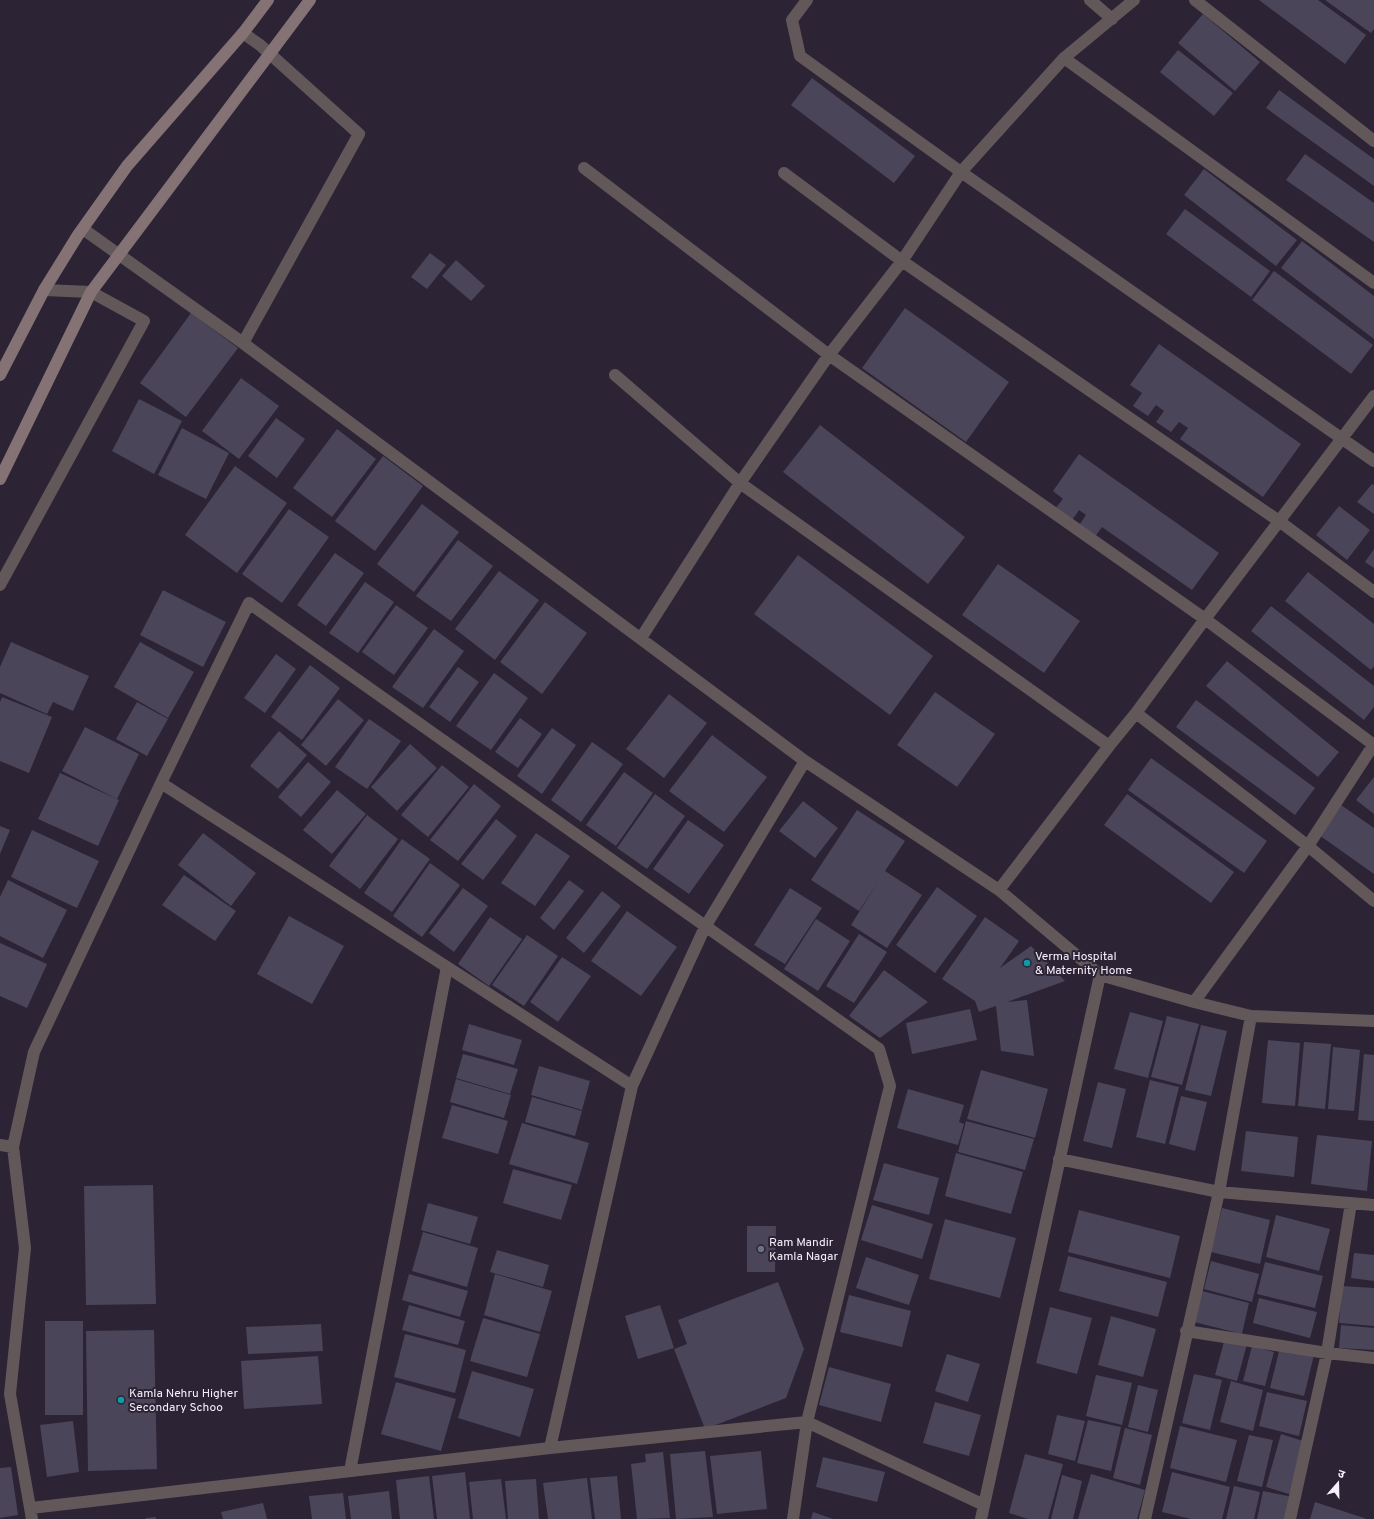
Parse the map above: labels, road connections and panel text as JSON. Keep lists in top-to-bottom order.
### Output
{
  "places": ["Verma Hospital & Maternity Home", "Ram Mandir Kamla Nagar", "Kamla Nehru Higher Secondary Schoo"],
  "north": "top"
}
